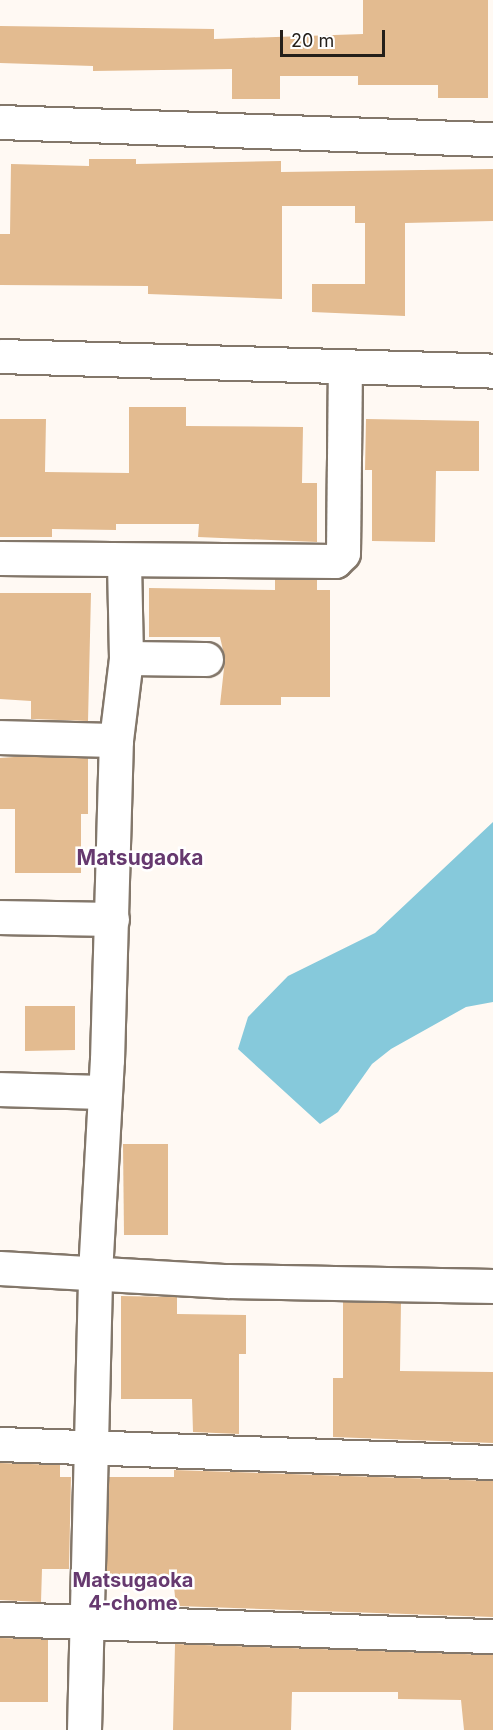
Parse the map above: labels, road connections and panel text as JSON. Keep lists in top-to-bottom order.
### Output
{
  "districts": ["Matsugaoka", "Matsugaoka 4-chome"],
  "scale_bar": "20 m"
}
